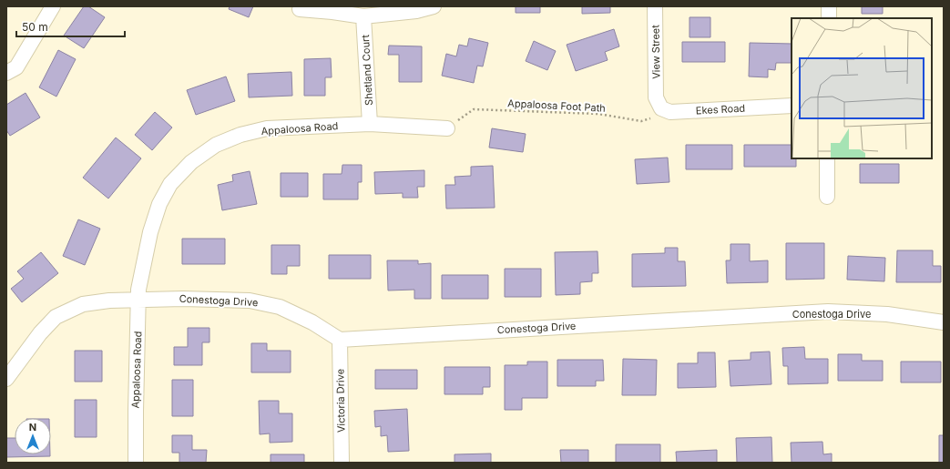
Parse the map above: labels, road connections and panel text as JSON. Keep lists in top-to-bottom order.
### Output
{
  "streets": {
    "street": [
      "View Street",
      "Shetland Court",
      "Ekes Road",
      "Appaloosa Road",
      "Conestoga Drive",
      "Victoria Drive"
    ],
    "path": ["Appaloosa Foot Path"]
  },
  "crossings": [
    ["View Street", "Appaloosa Foot Path"],
    ["View Street", "Ekes Road"],
    ["Shetland Court", "Appaloosa Road"],
    ["Appaloosa Foot Path", "Ekes Road"],
    ["Appaloosa Foot Path", "Appaloosa Road"],
    ["Appaloosa Road", "Conestoga Drive"],
    ["Conestoga Drive", "Victoria Drive"]
  ],
  "scale_bar": "50 m",
  "north": "top"
}
